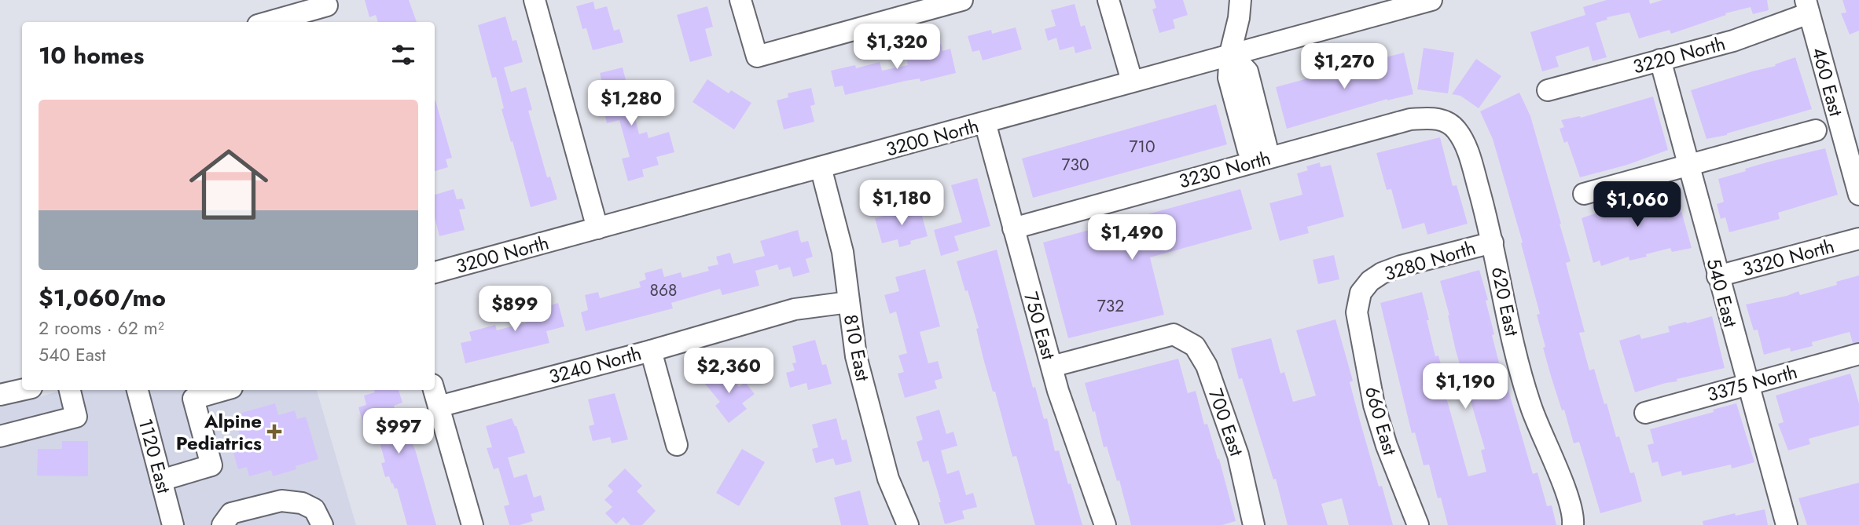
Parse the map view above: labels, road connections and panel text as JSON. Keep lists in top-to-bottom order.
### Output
{
  "streets": {
    "street": [
      "3220 North",
      "460 East",
      "3200 North",
      "3230 North",
      "3320 North",
      "3280 North",
      "540 East",
      "620 East",
      "750 East",
      "810 East",
      "3240 North",
      "3375 North",
      "660 East",
      "700 East",
      "1120 East"
    ]
  },
  "crossings": [
    ["3220 North", "460 East"],
    ["3220 North", "540 East"],
    ["3200 North", "750 East"],
    ["3200 North", "810 East"],
    ["3230 North", "620 East"],
    ["3230 North", "750 East"],
    ["3320 North", "540 East"],
    ["3280 North", "620 East"],
    ["3280 North", "660 East"],
    ["540 East", "3375 North"],
    ["750 East", "700 East"],
    ["810 East", "3240 North"]
  ],
  "places": {
    "health": ["Alpine Pediatrics"]
  },
  "house_numbers": [
    "710",
    "730",
    "868",
    "732"
  ],
  "page": {
    "heading": "10 homes",
    "price": [
      "$1,320",
      "$1,270",
      "$1,280",
      "$1,180",
      "$1,060",
      "$1,490",
      "$899",
      "$2,360",
      "$1,190",
      "$997"
    ],
    "list": [
      {
        "name": "$1,060/mo",
        "note": "2 rooms · 62 m² · 540 East"
      }
    ]
  }
}
